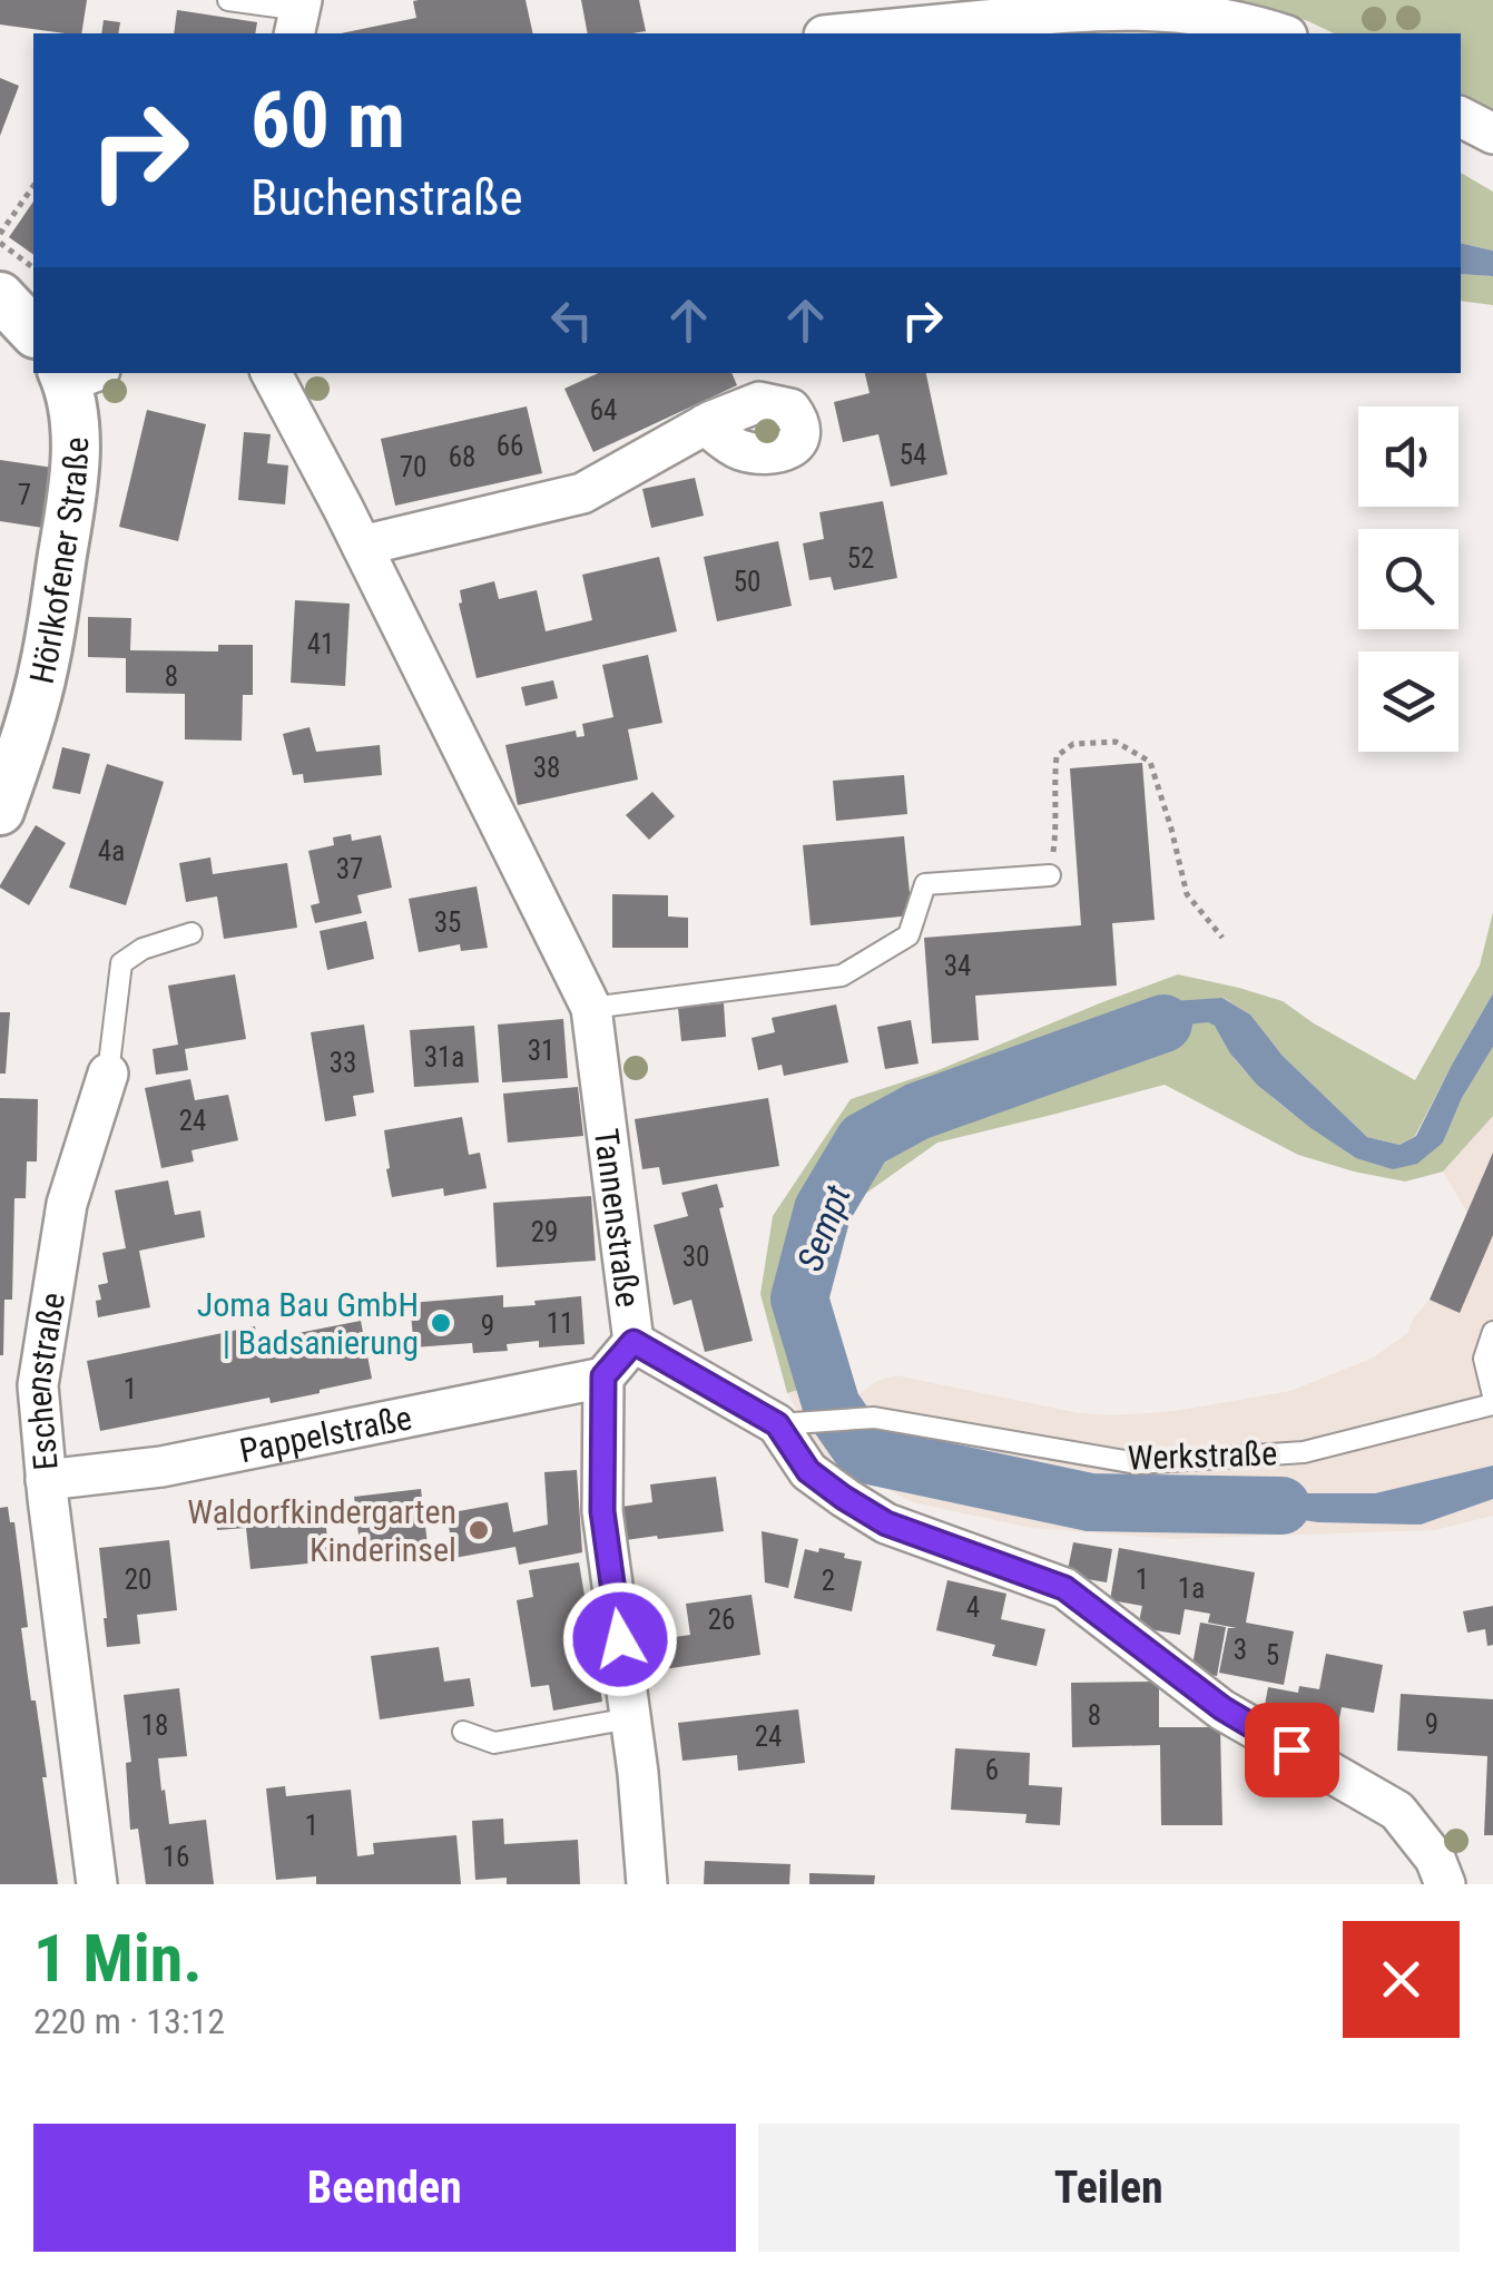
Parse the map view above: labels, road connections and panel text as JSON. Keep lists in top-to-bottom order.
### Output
{
  "streets": {
    "street": [
      "Hörlkofener Straße",
      "Tannenstraße",
      "Eschenstraße",
      "Pappelstraße"
    ],
    "lane": ["Werkstraße"]
  },
  "crossings": [
    ["Tannenstraße", "Pappelstraße"],
    ["Eschenstraße", "Pappelstraße"]
  ],
  "water": ["Sempt"],
  "places": ["Joma Bau GmbH | Badsanierung", "Waldorfkindergarten Kinderinsel"],
  "house_numbers": [
    "64",
    "66",
    "54",
    "68",
    "70",
    "7",
    "52",
    "50",
    "41",
    "8",
    "38",
    "4a",
    "37",
    "35",
    "34",
    "31",
    "31a",
    "33",
    "24",
    "29",
    "30",
    "11",
    "9",
    "1",
    "20",
    "1",
    "2",
    "1a",
    "4",
    "26",
    "3",
    "5",
    "8",
    "9",
    "18",
    "24",
    "6",
    "1",
    "16"
  ],
  "page": {
    "turn": ["60 m", "Buchenstraße"],
    "heading": ["1 Min.", "220 m · 13:12"],
    "buttons": ["Beenden", "Teilen"]
  }
}
